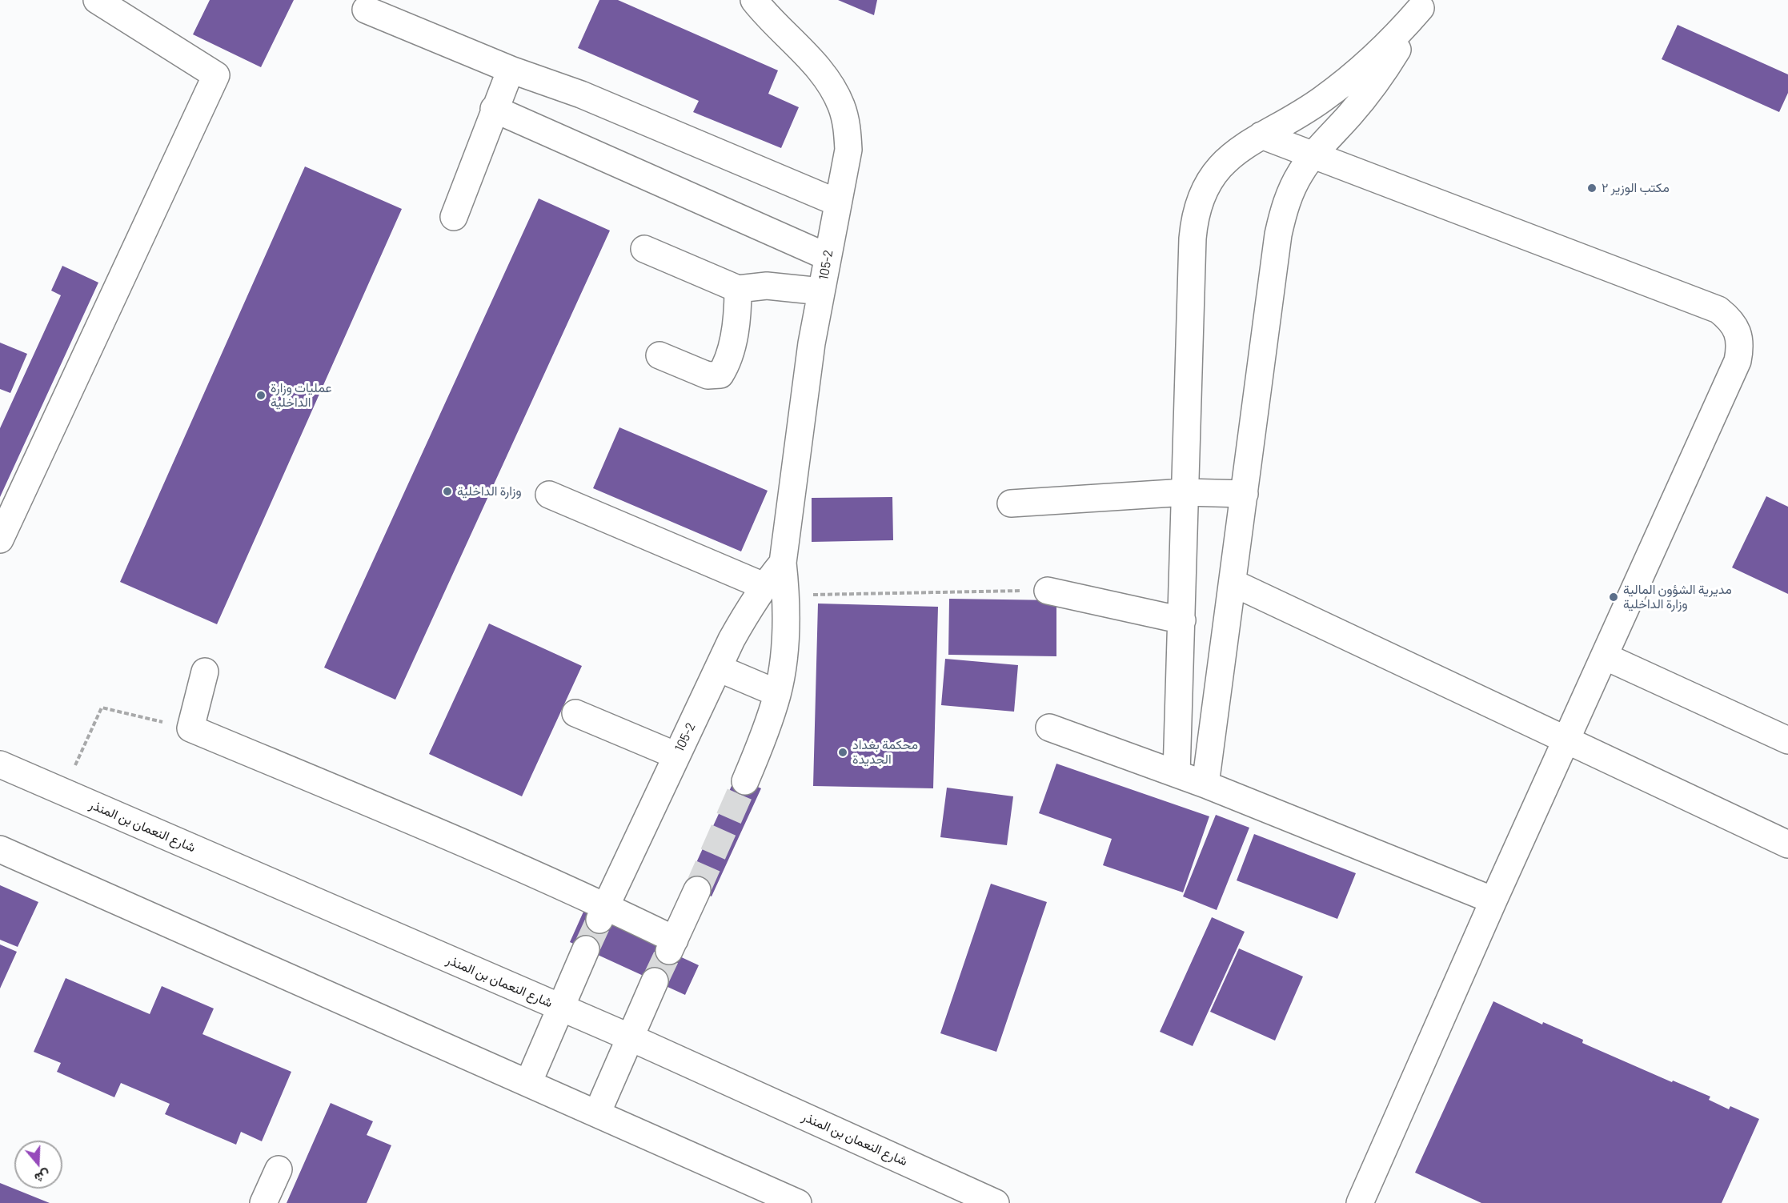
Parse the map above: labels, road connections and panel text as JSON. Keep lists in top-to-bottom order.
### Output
{
  "streets": {
    "street": ["105-2", "شارع النعمان بن المنذر"]
  },
  "places": [
    "مكتب الوزير ٢",
    "عمليات وزارة الداخلية",
    "وزارة الداخلية",
    "مديرية الشؤون المالية وزارة الداخلية",
    "محكمة بغداد الجديدة"
  ],
  "north": "bottom"
}
